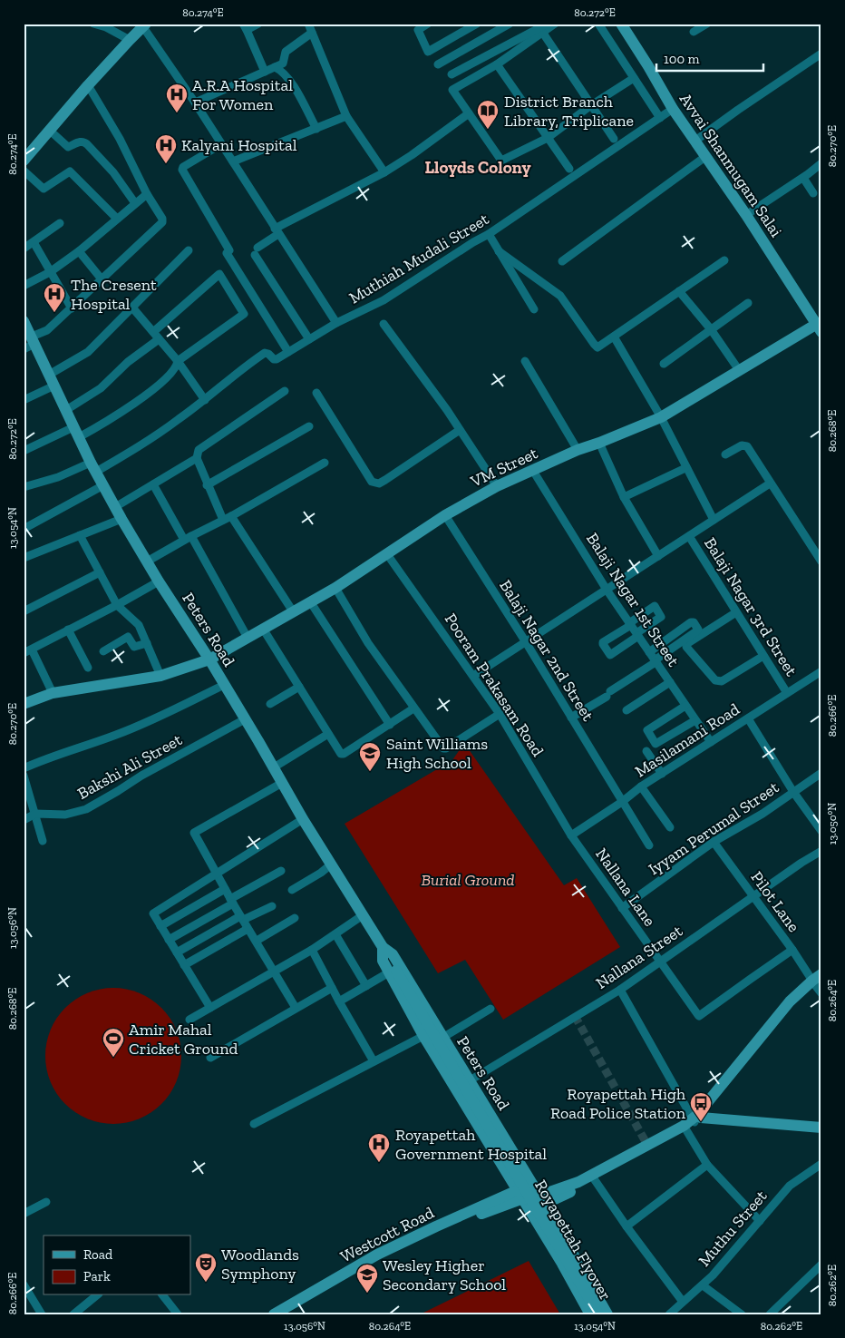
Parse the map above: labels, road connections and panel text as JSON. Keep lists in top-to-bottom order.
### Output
{
  "streets": {
    "main road": [
      "Avvai Shanmugam Salai",
      "VM Street",
      "Peters Road",
      "Westcott Road",
      "Royapettah Flyover"
    ],
    "street": [
      "Muthiah Mudali Street",
      "Balaji Nagar 1st Street",
      "Balaji Nagar 3rd Street",
      "Balaji Nagar 2nd Street",
      "Pooram Prakasam Road",
      "Masilamani Road",
      "Bakshi Ali Street",
      "Iyyam Perumal Street",
      "Nallana Lane",
      "Pilot Lane",
      "Nallana Street",
      "Muthu Street"
    ]
  },
  "crossings": [
    ["Avvai Shanmugam Salai", "Muthiah Mudali Street"],
    ["Avvai Shanmugam Salai", "VM Street"],
    ["VM Street", "Balaji Nagar 1st Street"],
    ["VM Street", "Peters Road"],
    ["VM Street", "Balaji Nagar 2nd Street"],
    ["VM Street", "Pooram Prakasam Road"],
    ["Balaji Nagar 1st Street", "Masilamani Road"],
    ["Balaji Nagar 3rd Street", "Masilamani Road"],
    ["Peters Road", "Bakshi Ali Street"],
    ["Peters Road", "Nallana Street"],
    ["Peters Road", "Westcott Road"],
    ["Peters Road", "Royapettah Flyover"],
    ["Balaji Nagar 2nd Street", "Masilamani Road"],
    ["Pooram Prakasam Road", "Masilamani Road"],
    ["Pooram Prakasam Road", "Nallana Lane"],
    ["Masilamani Road", "Nallana Lane"],
    ["Iyyam Perumal Street", "Nallana Lane"],
    ["Iyyam Perumal Street", "Pilot Lane"],
    ["Nallana Lane", "Pilot Lane"],
    ["Nallana Lane", "Nallana Street"],
    ["Pilot Lane", "Nallana Street"]
  ],
  "districts": ["Lloyds Colony"],
  "parks": ["Burial Ground"],
  "places": {
    "hospital": [
      "A.R.A Hospital For Women",
      "Kalyani Hospital",
      "The Cresent Hospital",
      "Royapettah Government Hospital"
    ],
    "library": ["District Branch Library, Triplicane"],
    "school or university": ["Saint Williams High School", "Wesley Higher Secondary School"],
    "sports": ["Amir Mahal Cricket Ground"],
    "bus stop": ["Royapettah High Road Police Station"],
    "theatre": ["Woodlands Symphony"]
  },
  "legend": ["Road", "Park"],
  "scale_bar": "100 m",
  "coordinates": [
    "80.274°E",
    "80.272°E",
    "80.270°E",
    "80.268°E",
    "13.054°N",
    "80.266°E",
    "13.050°N",
    "13.056°N",
    "80.264°E",
    "80.262°E"
  ]
}
